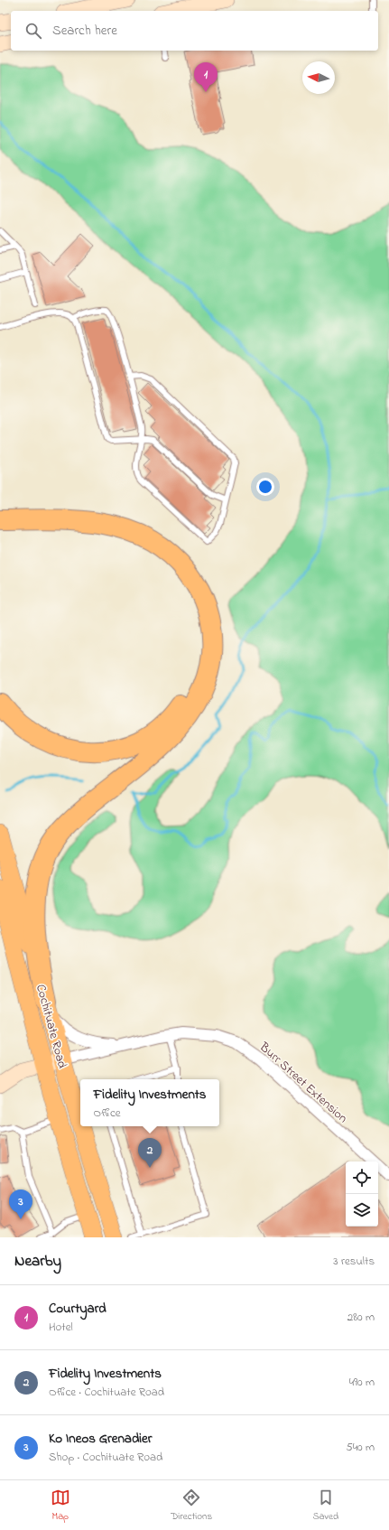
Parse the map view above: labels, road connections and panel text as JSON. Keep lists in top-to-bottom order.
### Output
{
  "streets": {
    "main road": ["Cochituate Road"],
    "street": ["Burr Street Extension"]
  },
  "crossings": [
    ["Cochituate Road", "Burr Street Extension"]
  ],
  "north": "left",
  "page": {
    "search": "Search here",
    "pins": ["1", "2", "3"],
    "popup": ["Fidelity Investments", "Office"],
    "heading": ["Nearby", "3 results"],
    "list": [
      {
        "mark": "1",
        "name": "Courtyard",
        "note": "Hotel",
        "value": "280 m"
      },
      {
        "mark": "2",
        "name": "Fidelity Investments",
        "note": "Office · Cochituate Road",
        "value": "490 m"
      },
      {
        "mark": "3",
        "name": "Ko Ineos Grenadier",
        "note": "Shop · Cochituate Road",
        "value": "540 m"
      }
    ],
    "nav": ["Map", "Directions", "Saved"]
  }
}
